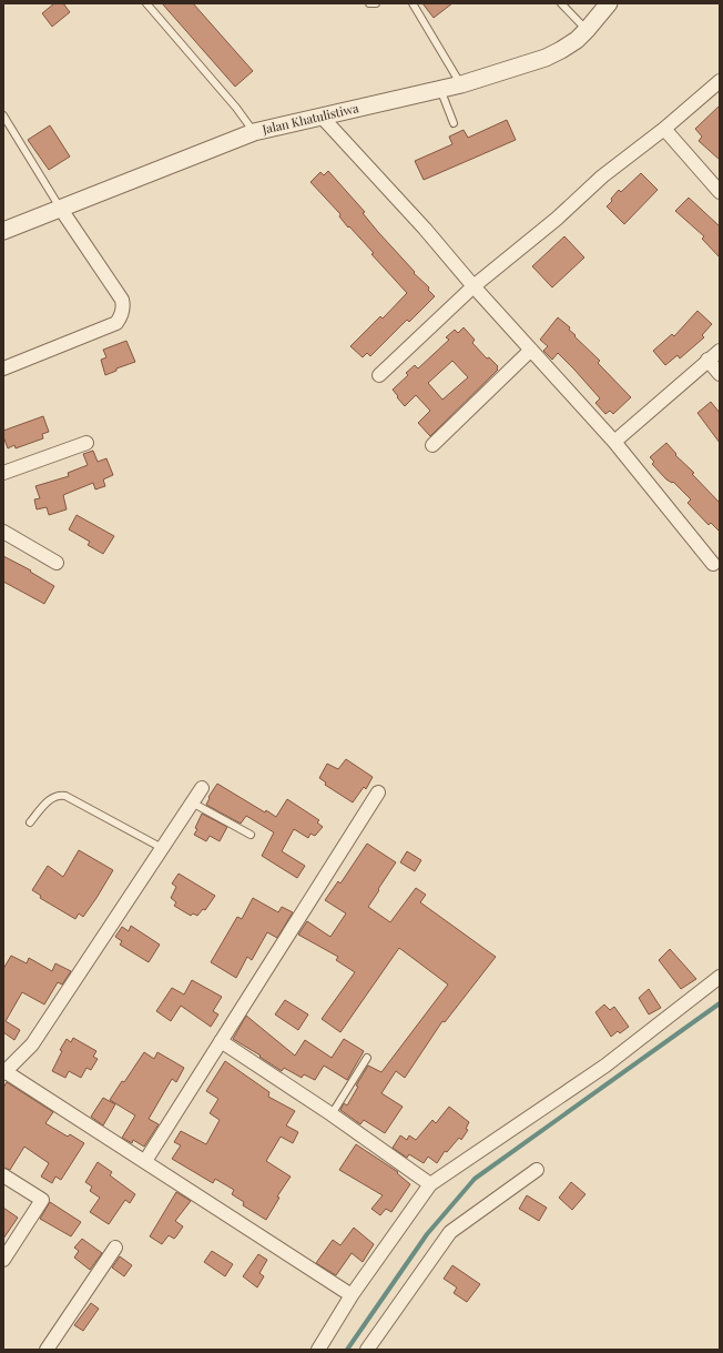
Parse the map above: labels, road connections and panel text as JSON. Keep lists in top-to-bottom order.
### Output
{
  "streets": {
    "street": ["Jalan Khatulistiwa"]
  }
}
